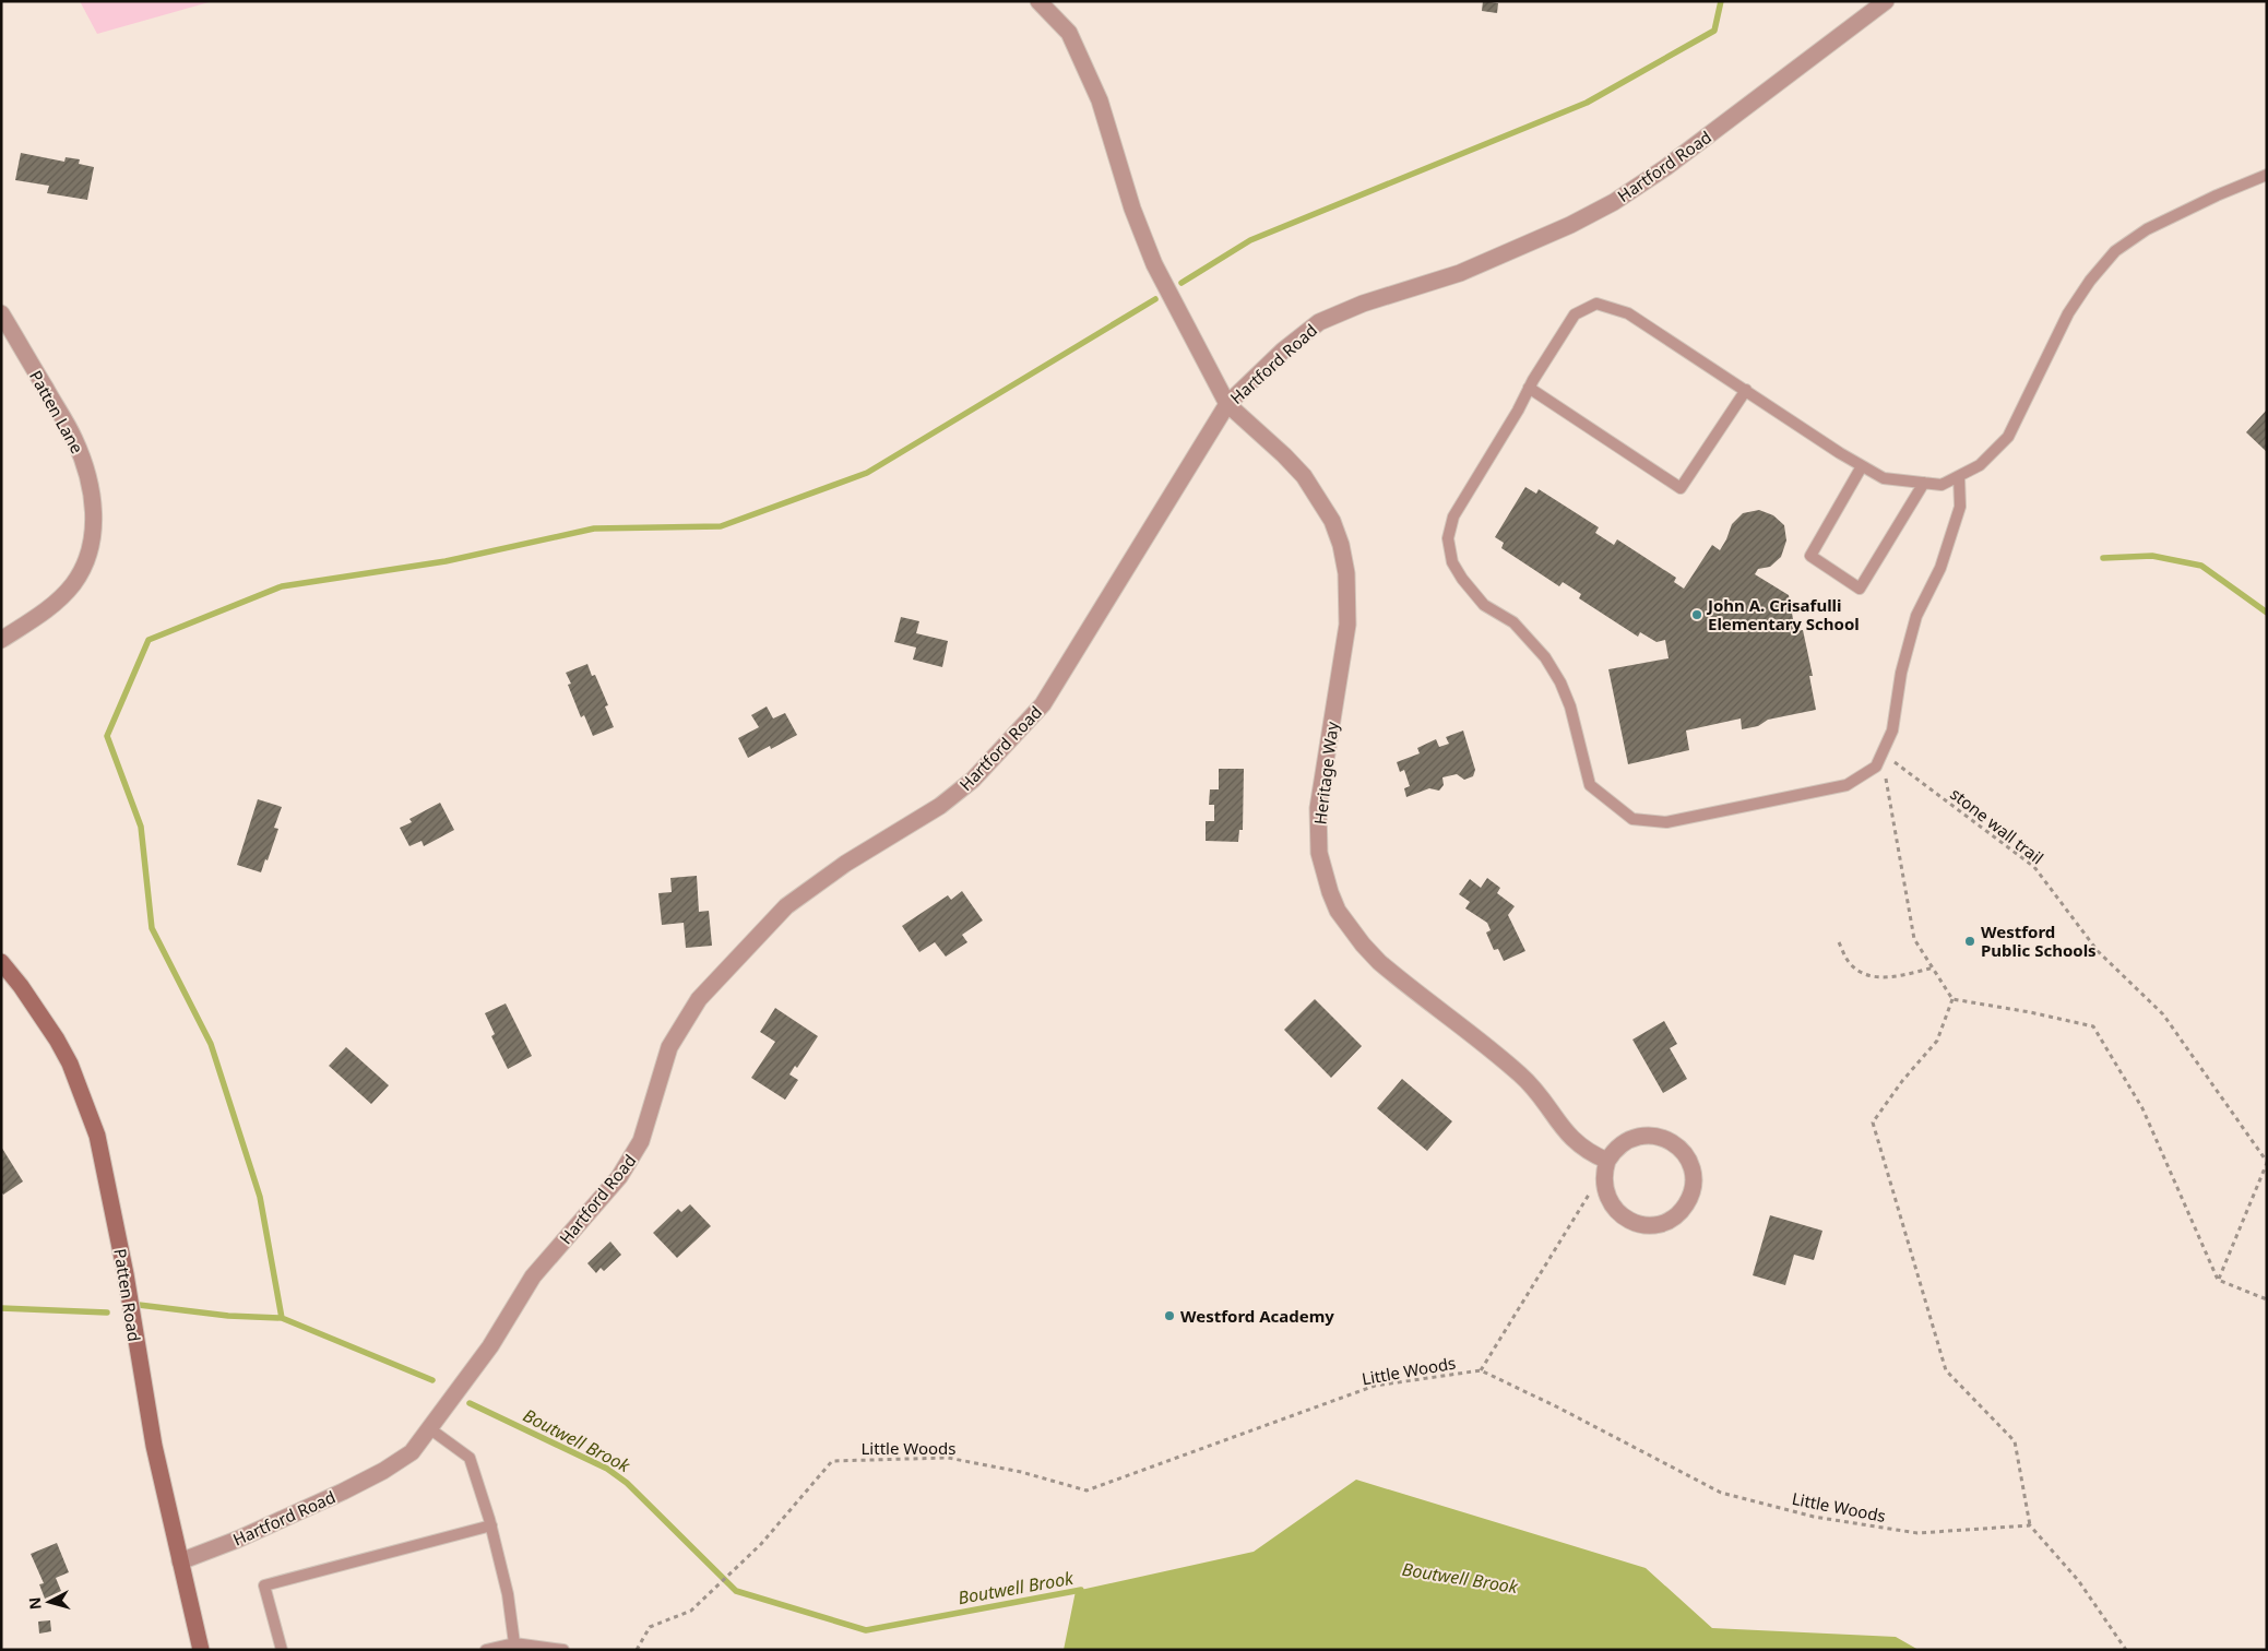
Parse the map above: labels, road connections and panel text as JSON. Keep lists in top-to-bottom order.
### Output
{
  "streets": {
    "street": [
      "Hartford Road",
      "Patten Lane",
      "Heritage Way",
      "Patten Road"
    ],
    "path": ["stone wall trail", "Little Woods"]
  },
  "crossings": [
    ["Hartford Road", "Heritage Way"],
    ["Hartford Road", "Patten Road"]
  ],
  "water": ["Boutwell Brook"],
  "places": ["John A. Crisafulli Elementary School", "Westford Public Schools", "Westford Academy"],
  "north": "left"
}
